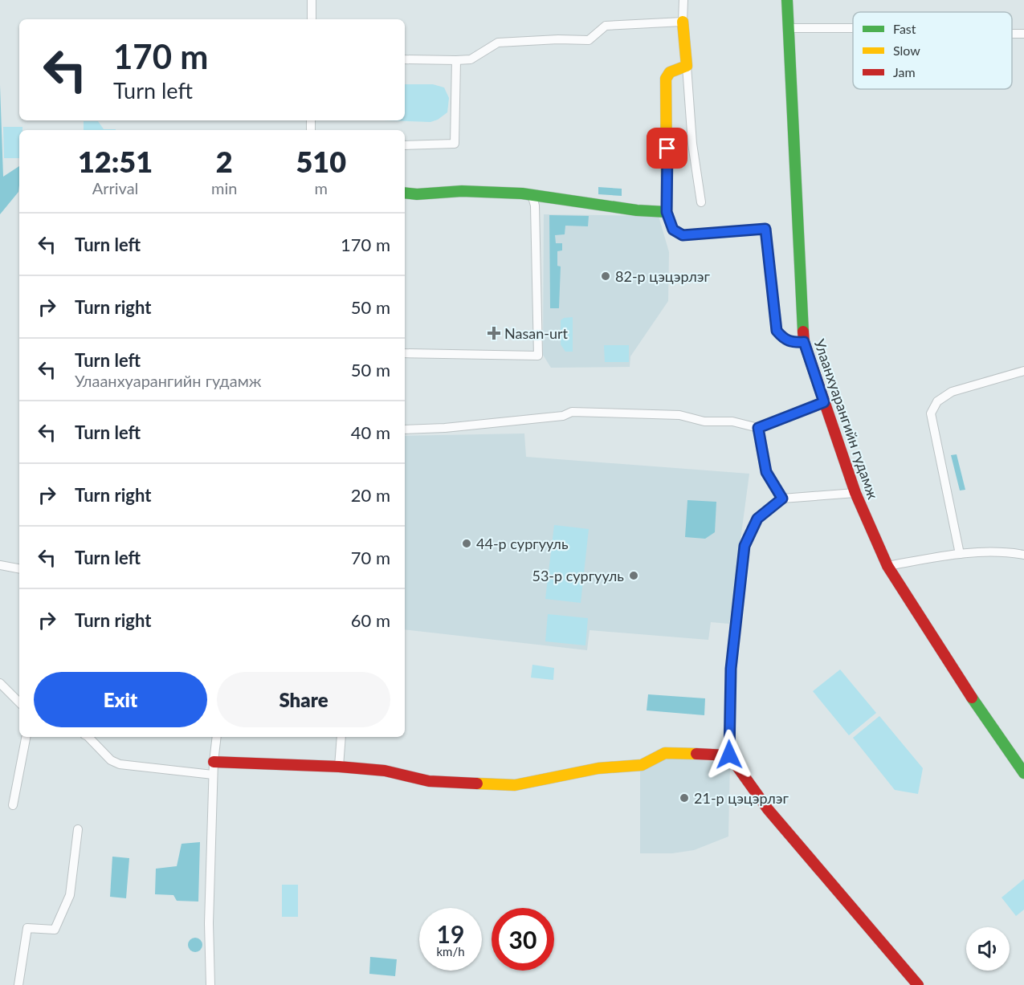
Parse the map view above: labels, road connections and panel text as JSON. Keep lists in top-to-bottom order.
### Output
{
  "streets": {
    "street": ["Улаанхуарангийн гудамж"]
  },
  "places": {
    "other": [
      "82-р цэцэрлэг",
      "44-р сургууль",
      "53-р сургууль",
      "21-р цэцэрлэг"
    ],
    "health": ["Nasan-urt"]
  },
  "legend": ["Fast", "Slow", "Jam"],
  "page": {
    "turn": ["170 m", "Turn left"],
    "eta": [
      "12:51",
      "Arrival",
      "2",
      "min",
      "510",
      "m"
    ],
    "list": [
      {
        "name": "Turn left",
        "value": "170 m"
      },
      {
        "name": "Turn right",
        "value": "50 m"
      },
      {
        "name": "Turn left",
        "note": "Улаанхуарангийн гудамж",
        "value": "50 m"
      },
      {
        "name": "Turn left",
        "value": "40 m"
      },
      {
        "name": "Turn right",
        "value": "20 m"
      },
      {
        "name": "Turn left",
        "value": "70 m"
      },
      {
        "name": "Turn right",
        "value": "60 m"
      }
    ],
    "buttons": ["Exit", "Share"],
    "speed": "19 km/h",
    "limit": "30"
  }
}
